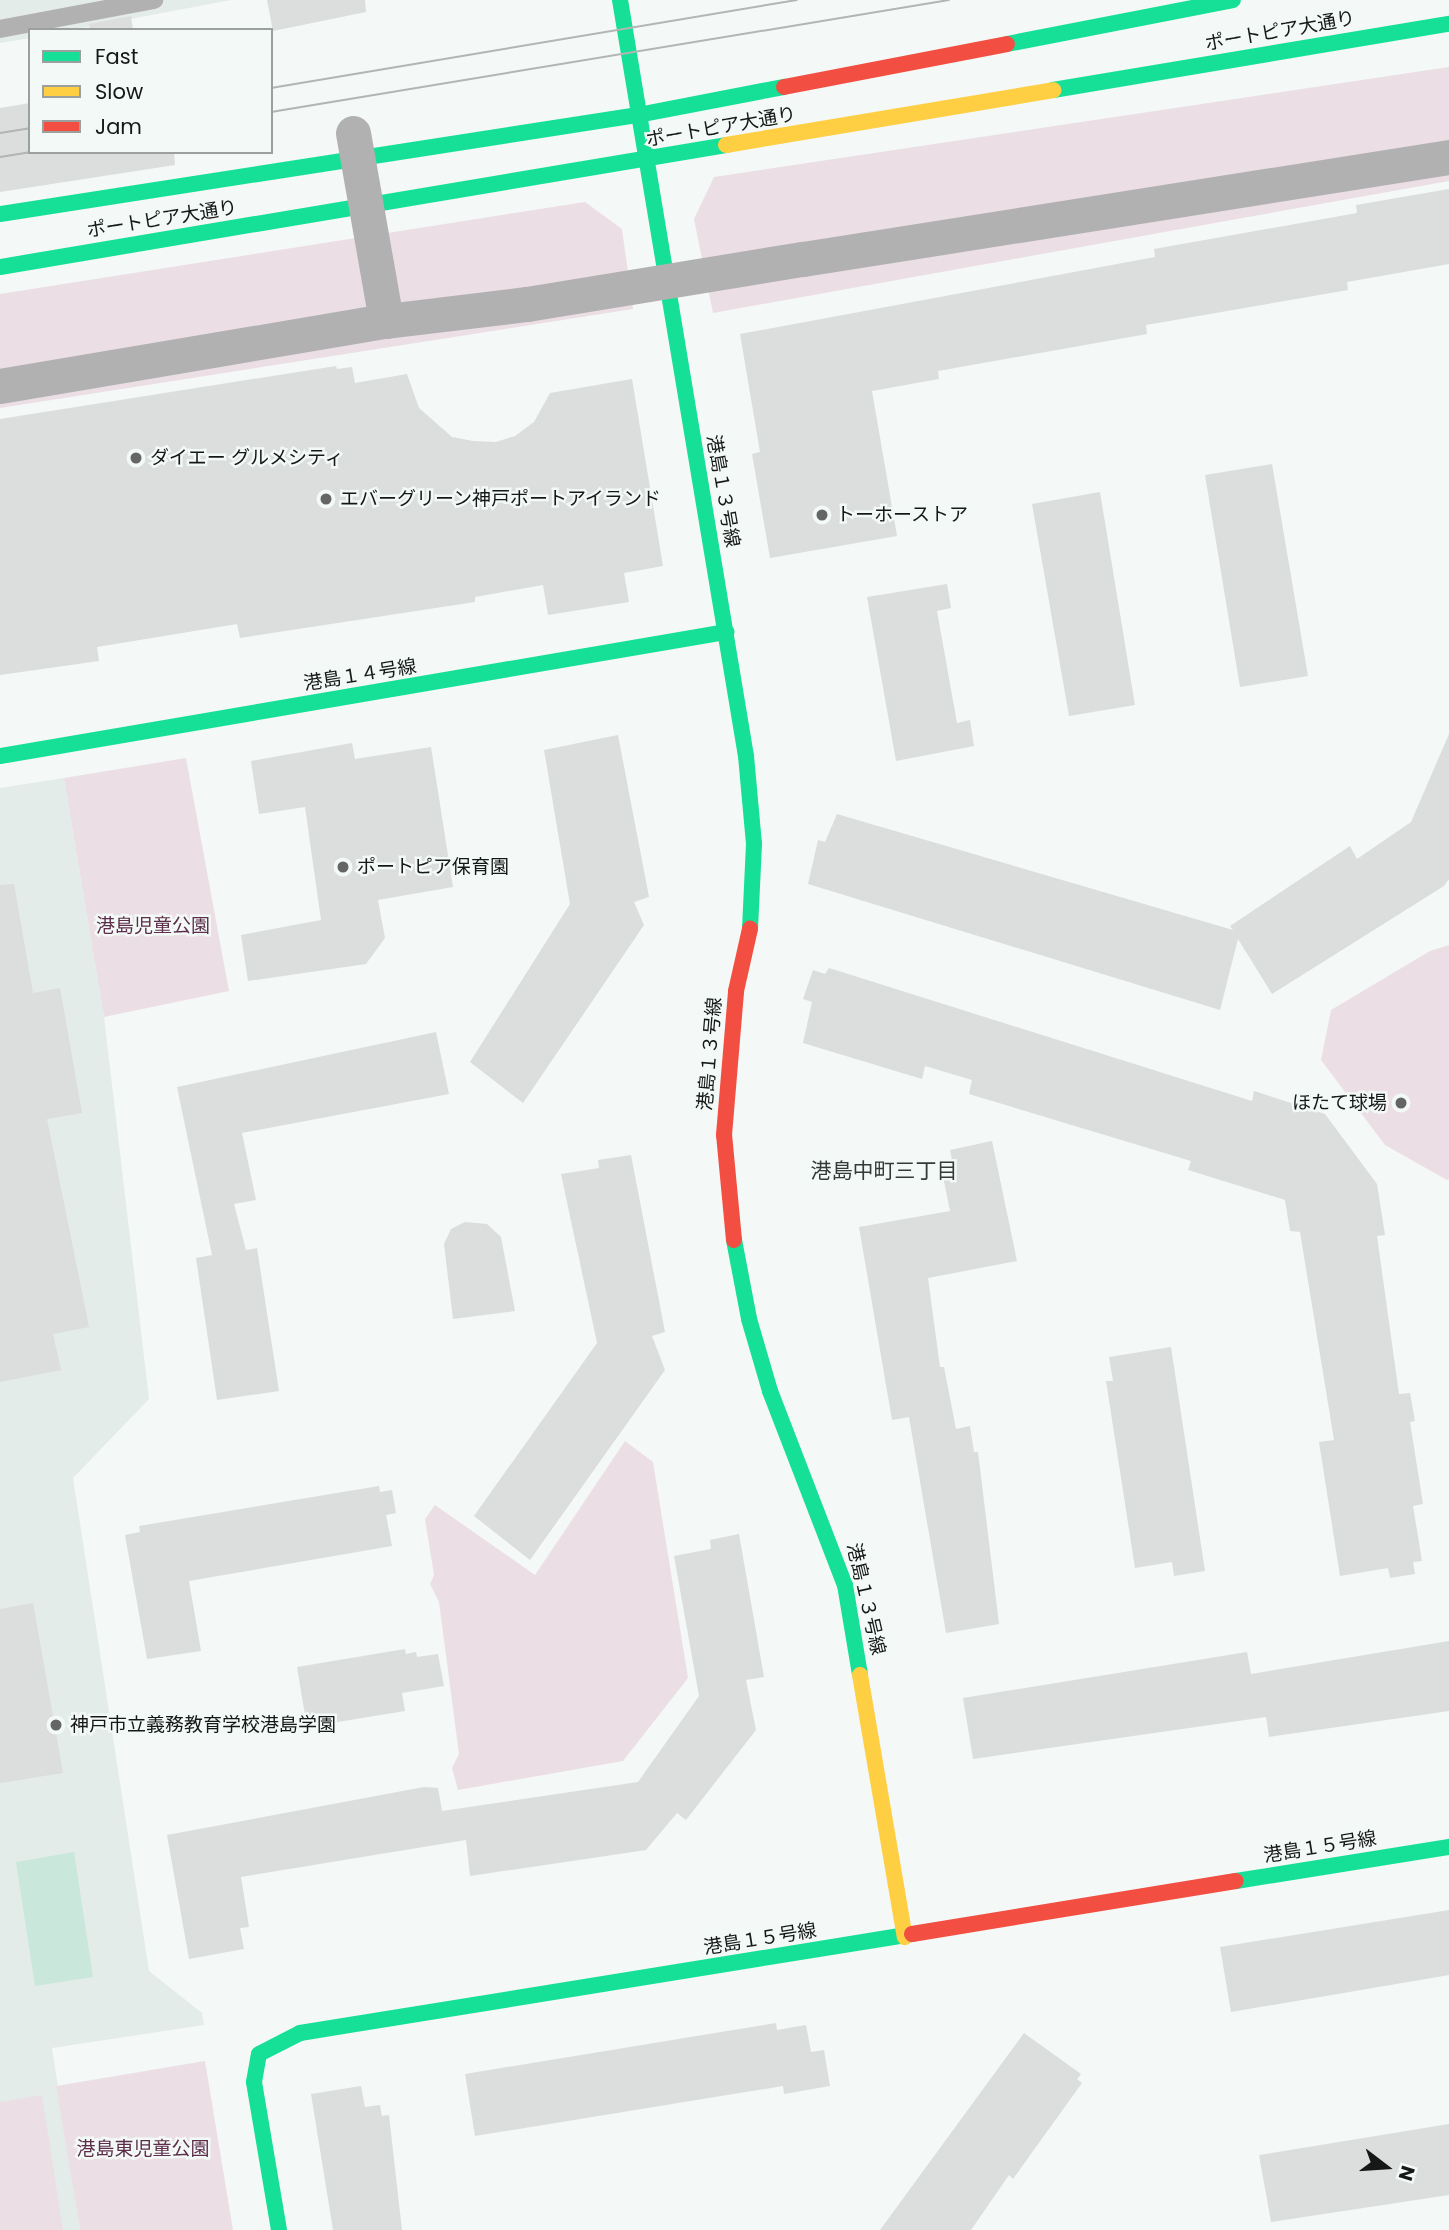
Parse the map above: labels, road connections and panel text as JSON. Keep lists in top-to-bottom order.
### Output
{
  "streets": {
    "street": [
      "ポートピア大通り",
      "港島１３号線",
      "港島１４号線",
      "港島１５号線"
    ]
  },
  "crossings": [
    ["ポートピア大通り", "港島１３号線"],
    ["港島１３号線", "港島１４号線"],
    ["港島１３号線", "港島１５号線"]
  ],
  "districts": ["港島中町三丁目"],
  "parks": ["港島児童公園", "港島東児童公園"],
  "places": [
    "ダイエー グルメシティ",
    "エバーグリーン神戸ポートアイランド",
    "トーホーストア",
    "ポートピア保育園",
    "ほたて球場",
    "神戸市立義務教育学校港島学園"
  ],
  "legend": ["Fast", "Slow", "Jam"],
  "north": "right"
}
